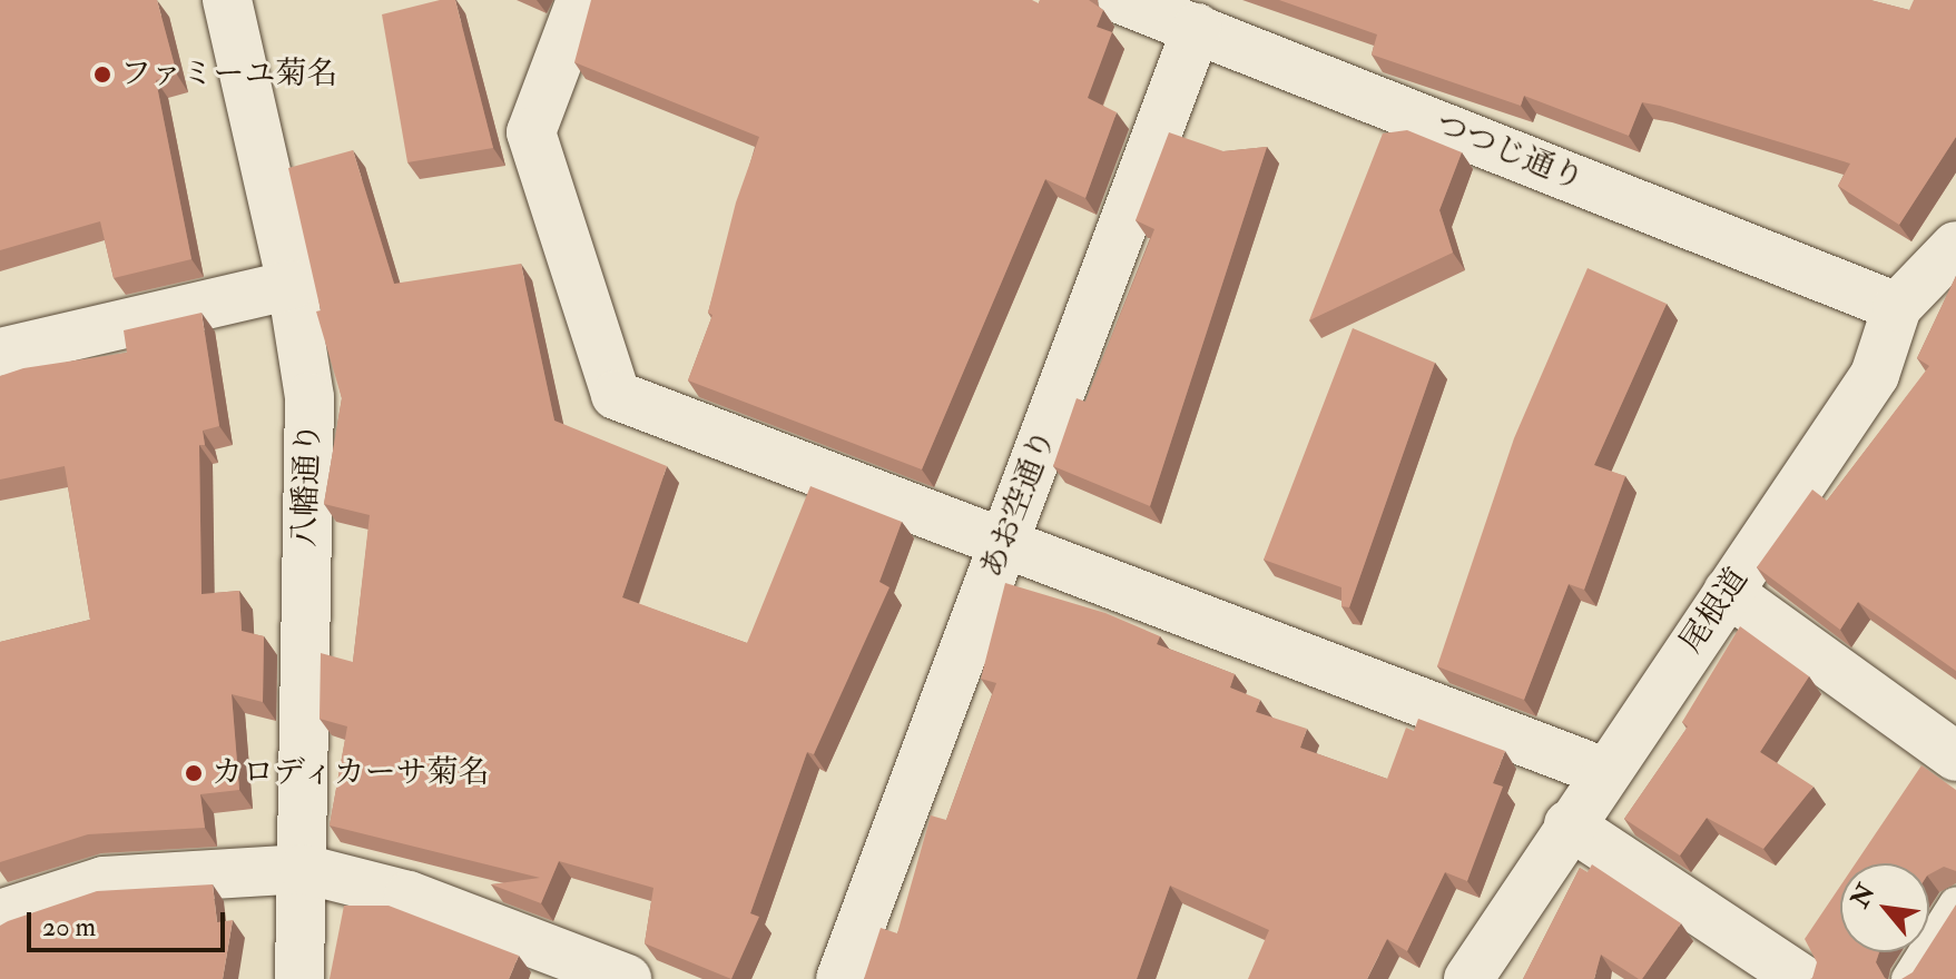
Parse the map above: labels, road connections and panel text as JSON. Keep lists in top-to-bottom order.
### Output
{
  "streets": {
    "street": [
      "つつじ通り",
      "八幡通り",
      "あお空通り",
      "尾根道"
    ]
  },
  "crossings": [
    ["つつじ通り", "あお空通り"],
    ["つつじ通り", "尾根道"]
  ],
  "places": ["ファミーユ菊名", "カロディカーサ菊名"],
  "scale_bar": "20 m",
  "north": "top left"
}
